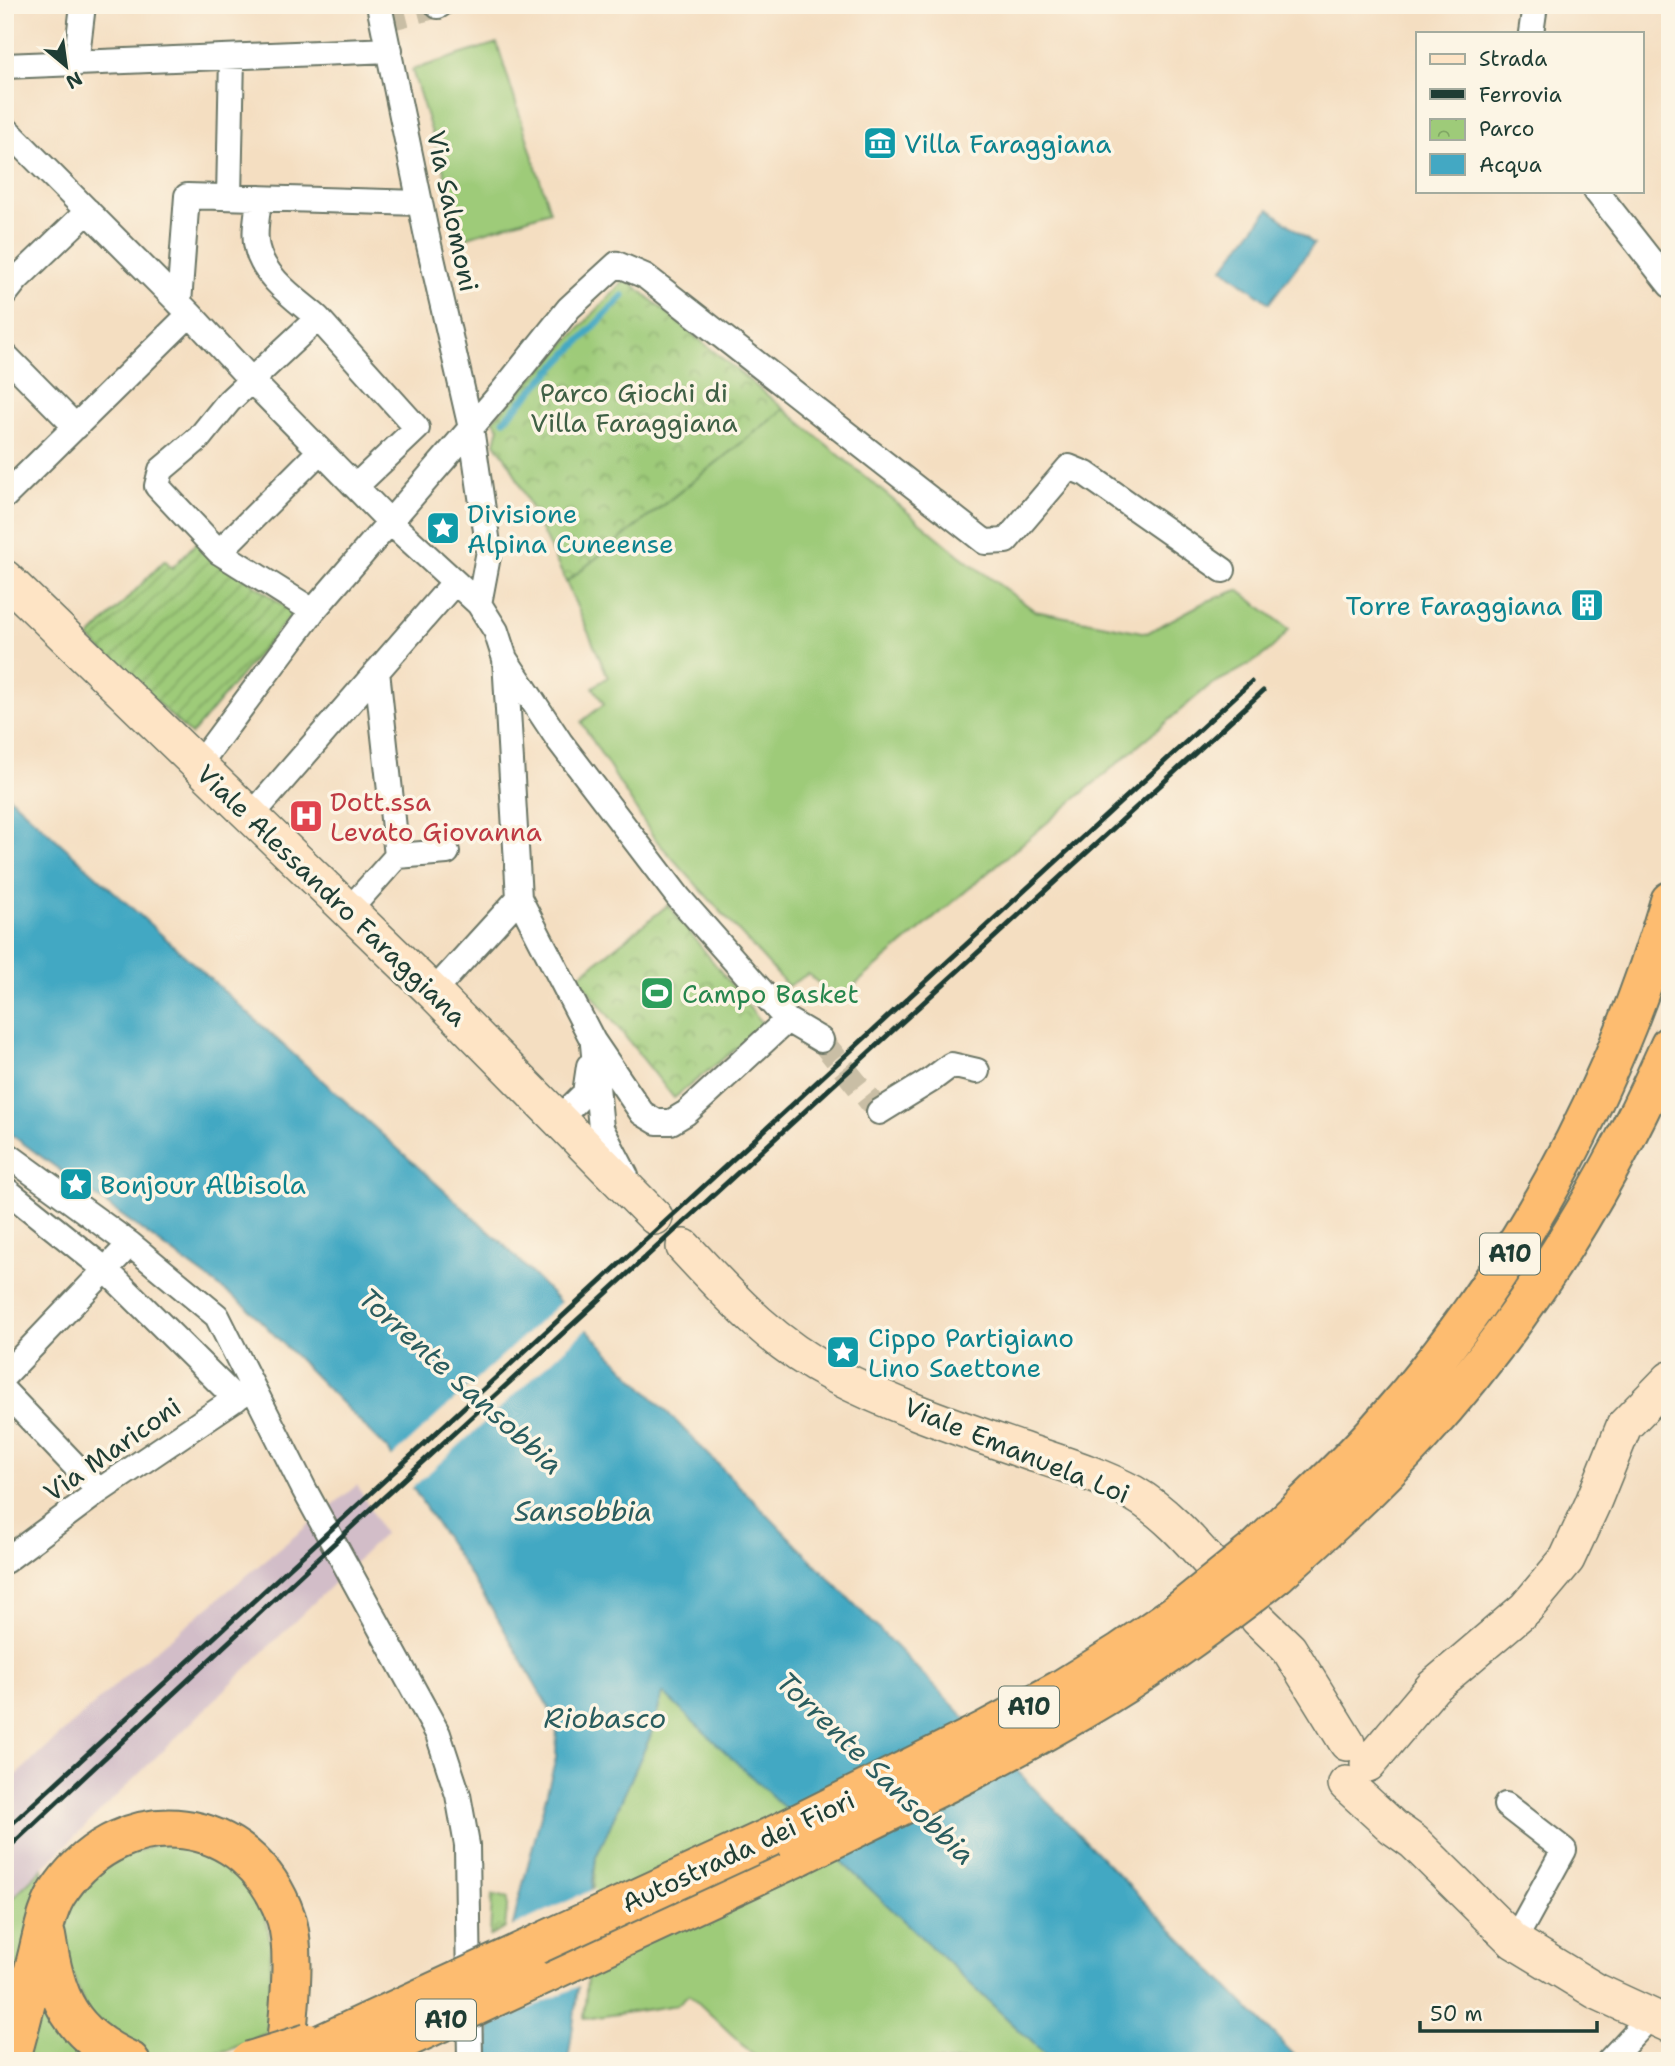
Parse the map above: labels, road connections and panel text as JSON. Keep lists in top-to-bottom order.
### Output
{
  "streets": {
    "highway": ["A10", "Autostrada dei Fiori"],
    "street": [
      "Via Salomoni",
      "Viale Alessandro Faraggiana",
      "Via Mariconi",
      "Viale Emanuela Loi"
    ]
  },
  "water": ["Torrente Sansobbia", "Sansobbia", "Riobasco"],
  "parks": ["Parco Giochi di Villa Faraggiana"],
  "places": {
    "museum": ["Villa Faraggiana"],
    "place": ["Divisione Alpina Cuneense", "Bonjour Albisola", "Cippo Partigiano Lino Saettone"],
    "building": ["Torre Faraggiana"],
    "hospital": ["Dott.ssa Levato Giovanna"],
    "sports": ["Campo Basket"]
  },
  "legend": [
    "Strada",
    "Ferrovia",
    "Parco",
    "Acqua"
  ],
  "scale_bar": "50 m",
  "north": "bottom right"
}
